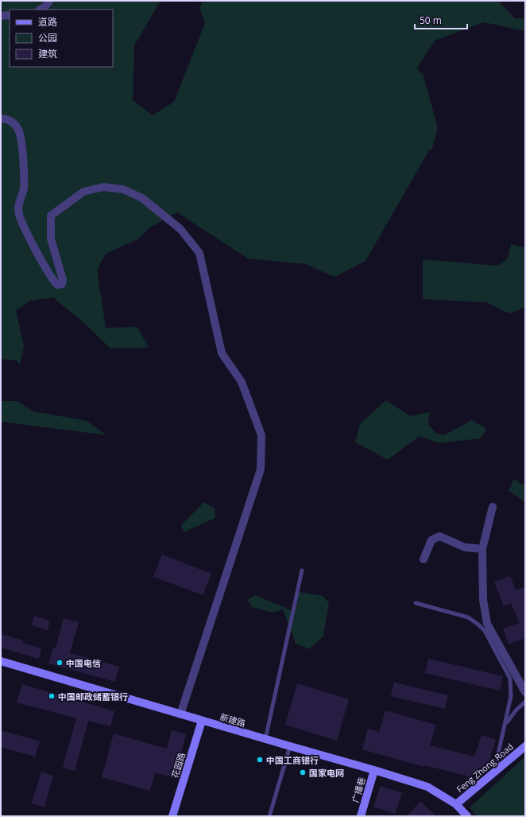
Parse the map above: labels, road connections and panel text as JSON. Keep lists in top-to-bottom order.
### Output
{
  "streets": {
    "main road": [
      "新建路",
      "花园路",
      "Feng Zhong Road",
      "广播巷"
    ]
  },
  "crossings": [
    ["新建路", "花园路"],
    ["新建路", "Feng Zhong Road"],
    ["新建路", "广播巷"]
  ],
  "places": [
    "中国电信",
    "中国邮政储蓄银行",
    "中国工商银行",
    "国家电网"
  ],
  "legend": ["道路", "公园", "建筑"],
  "scale_bar": "50 m"
}
